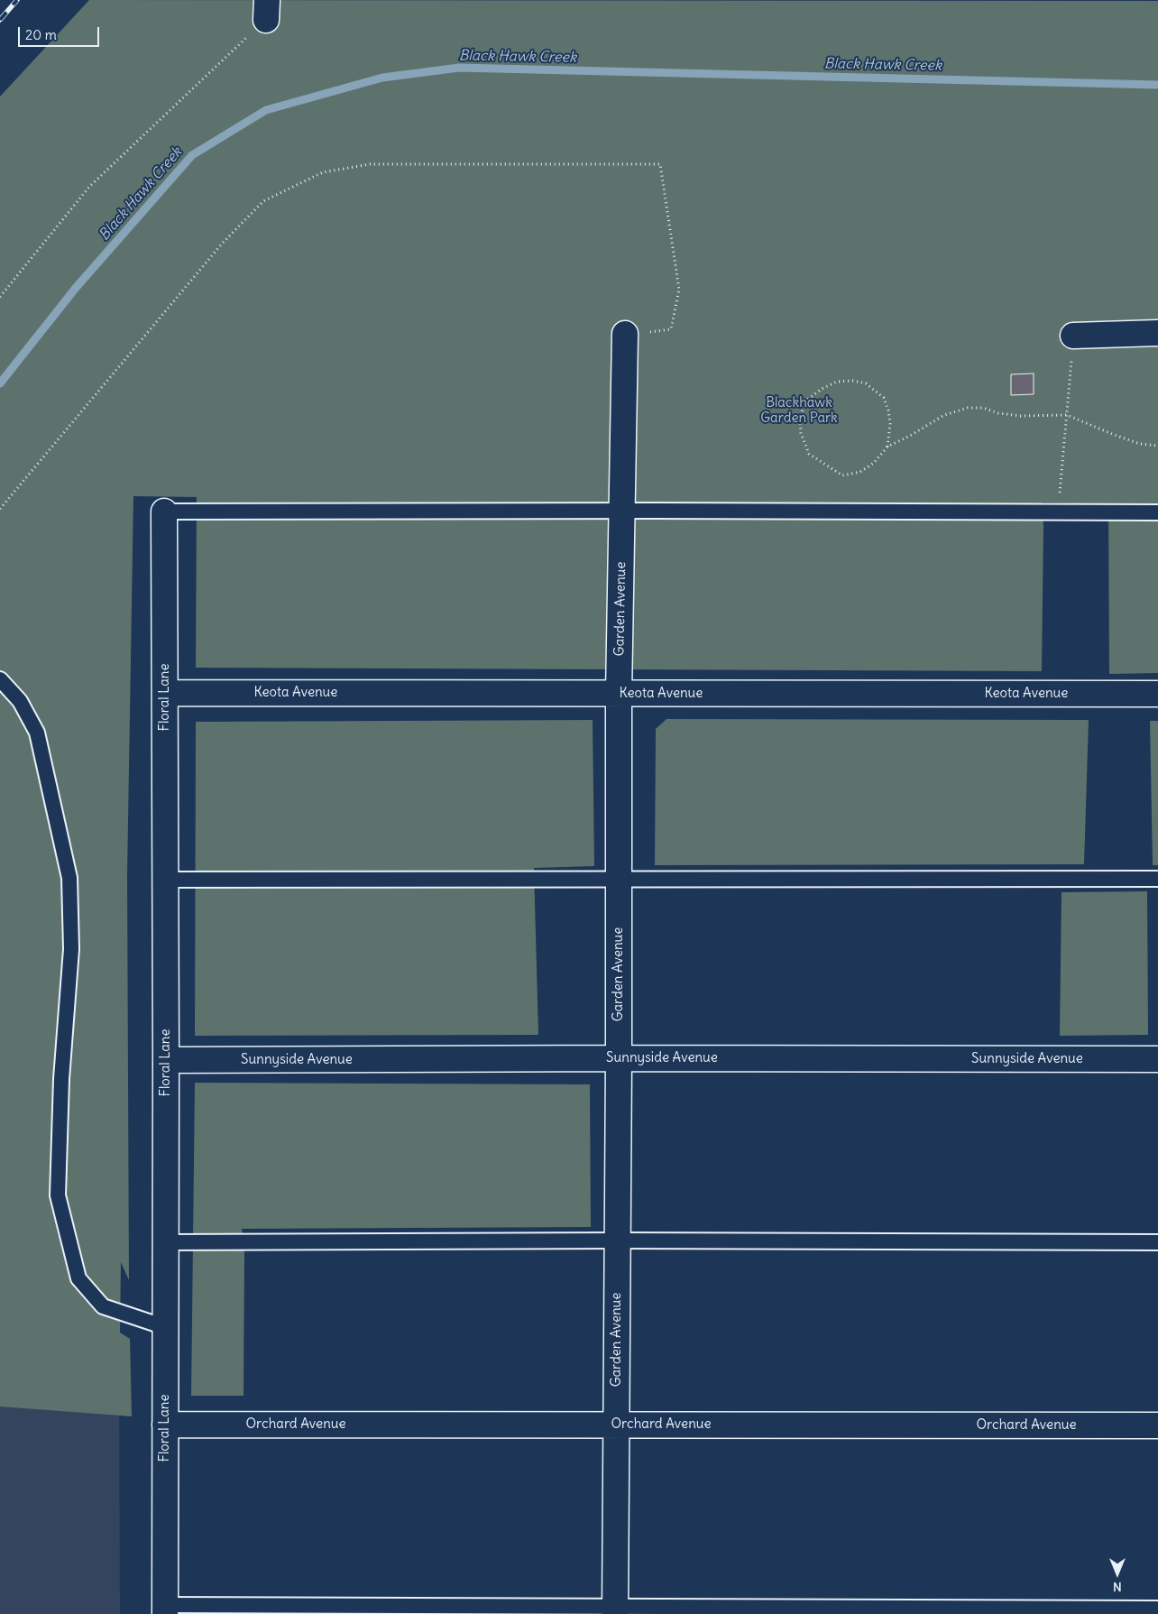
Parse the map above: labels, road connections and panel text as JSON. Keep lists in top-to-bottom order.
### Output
{
  "streets": {
    "street": [
      "Garden Avenue",
      "Keota Avenue",
      "Floral Lane",
      "Sunnyside Avenue",
      "Orchard Avenue"
    ]
  },
  "crossings": [
    ["Garden Avenue", "Keota Avenue"],
    ["Garden Avenue", "Sunnyside Avenue"],
    ["Garden Avenue", "Orchard Avenue"],
    ["Keota Avenue", "Floral Lane"],
    ["Floral Lane", "Sunnyside Avenue"],
    ["Floral Lane", "Orchard Avenue"]
  ],
  "water": ["Black Hawk Creek"],
  "parks": ["Blackhawk Garden Park"],
  "scale_bar": "20 m",
  "north": "bottom"
}
